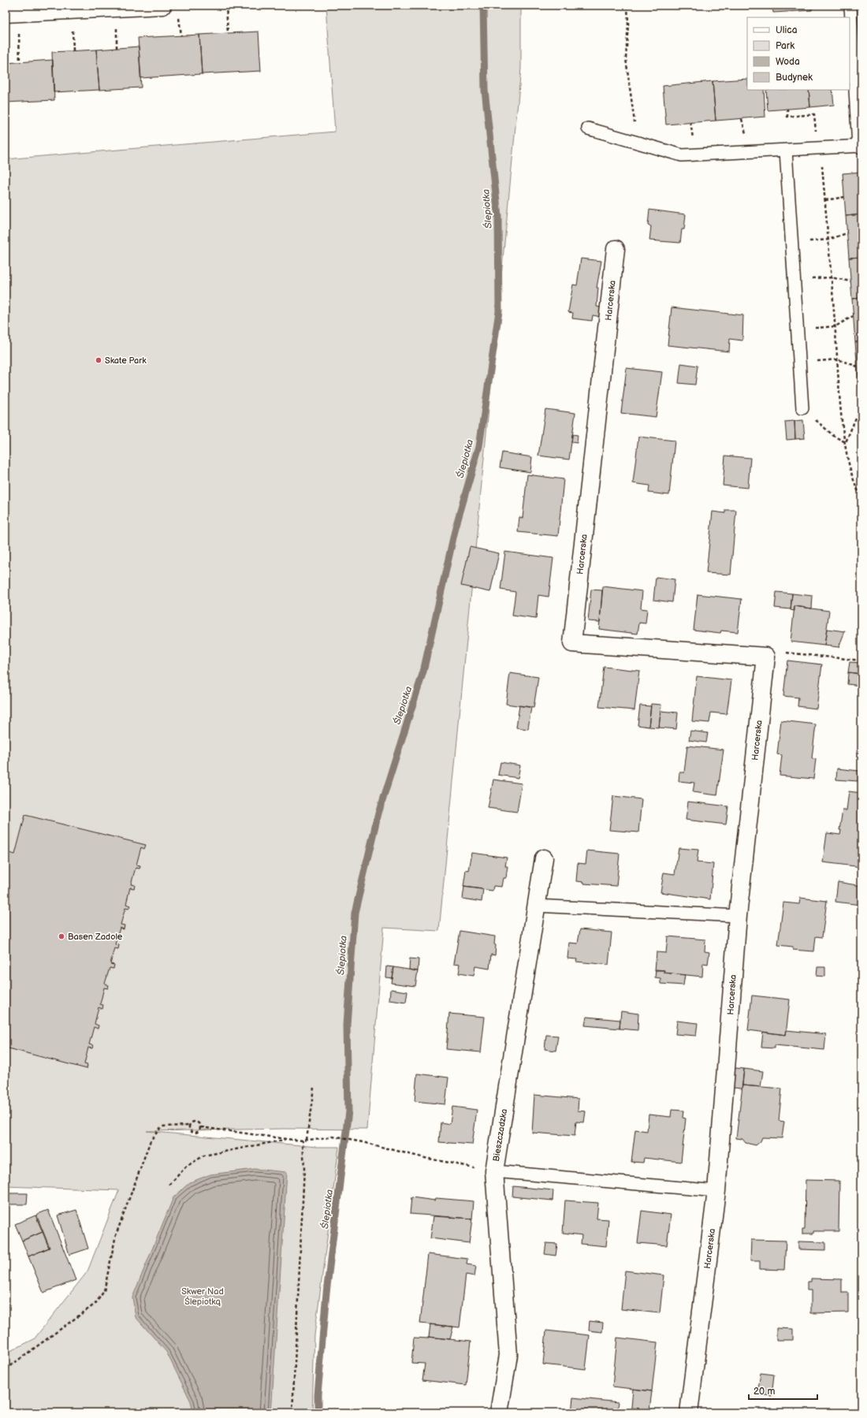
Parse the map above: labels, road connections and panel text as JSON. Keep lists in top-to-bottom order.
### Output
{
  "streets": {
    "street": ["Harcerska", "Bieszczadzka"]
  },
  "water": ["Ślepiotka"],
  "parks": ["Skwer Nad Ślepiotką"],
  "places": ["Skate Park", "Basen Zadole"],
  "legend": [
    "Ulica",
    "Park",
    "Woda",
    "Budynek"
  ],
  "scale_bar": "20 m"
}
